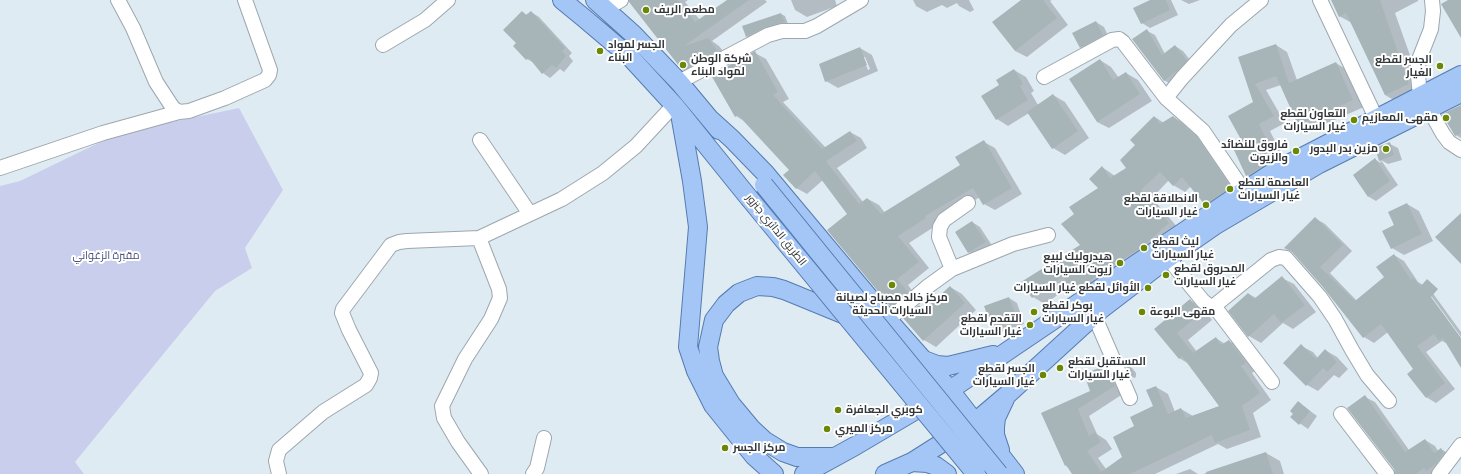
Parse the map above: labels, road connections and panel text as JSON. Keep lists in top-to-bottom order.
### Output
{
  "streets": {
    "main road": ["الطريق الدائري جنزور"]
  },
  "parks": ["مقبرة الزغواني"],
  "places": [
    "مطعم الريف",
    "الجسر لمواد البناء",
    "شركة الوطن لمواد البناء",
    "الجسر لقطع الغيار",
    "مقهى المعازيم",
    "التعاون لقطع غيار السيارات",
    "مزين بدر البدور",
    "فاروق للنضائد والزيوت",
    "العاصمة لقطع غيار السيارات",
    "الانطلاقة لقطع غيار السيارات",
    "ليث لقطع غيار السيارات",
    "هيدروليك لبيع زيوت السيارات",
    "المحروق لقطع غيار السيارات",
    "مركز خالد مصباح لصيانة السيارات الحديثة",
    "الأوائل لقطع غيار السيارات",
    "بوكر لقطع غيار السيارات",
    "مقهى البوعة",
    "التقدم لقطع غيار السيارات",
    "المستقبل لقطع غيار السيارات",
    "الجسر لقطع غيار السيارات",
    "كوبري الجعافرة",
    "مركز الميري",
    "مركز الجسر"
  ]
}
